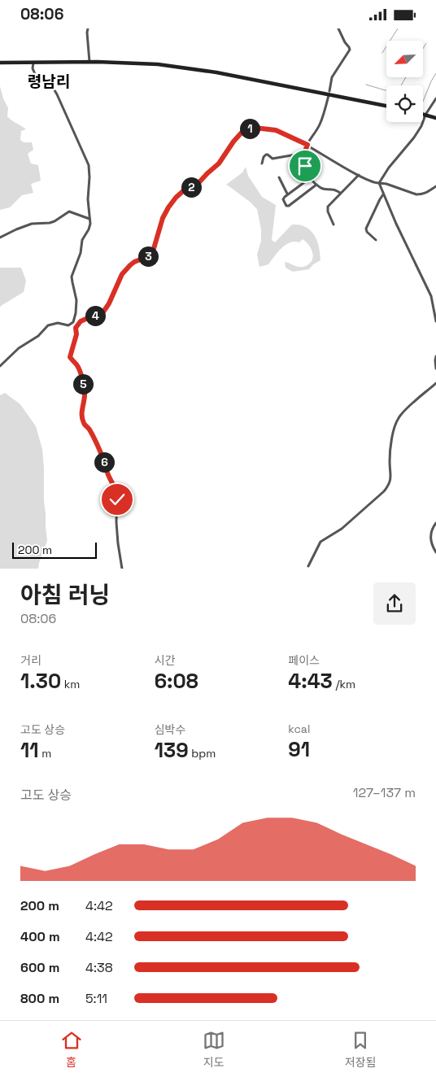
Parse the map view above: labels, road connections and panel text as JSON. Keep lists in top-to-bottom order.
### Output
{
  "districts": ["령남리"],
  "scale_bar": "200 m",
  "north": "bottom left",
  "page": {
    "status": "08:06",
    "pins": [
      "1",
      "2",
      "3",
      "4",
      "5",
      "6"
    ],
    "scale": "200 m",
    "heading": ["아침 러닝", "08:06"],
    "stats": [
      ["거리", "1.30 km"],
      ["시간", "6:08"],
      ["페이스", "4:43 /km"],
      ["고도 상승", "11 m"],
      ["심박수", "139 bpm"],
      ["kcal", "91"]
    ],
    "chart": ["고도 상승", "127–137 m"],
    "list": [
      {
        "name": "200 m",
        "note": "4:42"
      },
      {
        "name": "400 m",
        "note": "4:42"
      },
      {
        "name": "600 m",
        "note": "4:38"
      },
      {
        "name": "800 m",
        "note": "5:11"
      }
    ],
    "tabs": ["홈", "지도", "저장됨"]
  }
}
